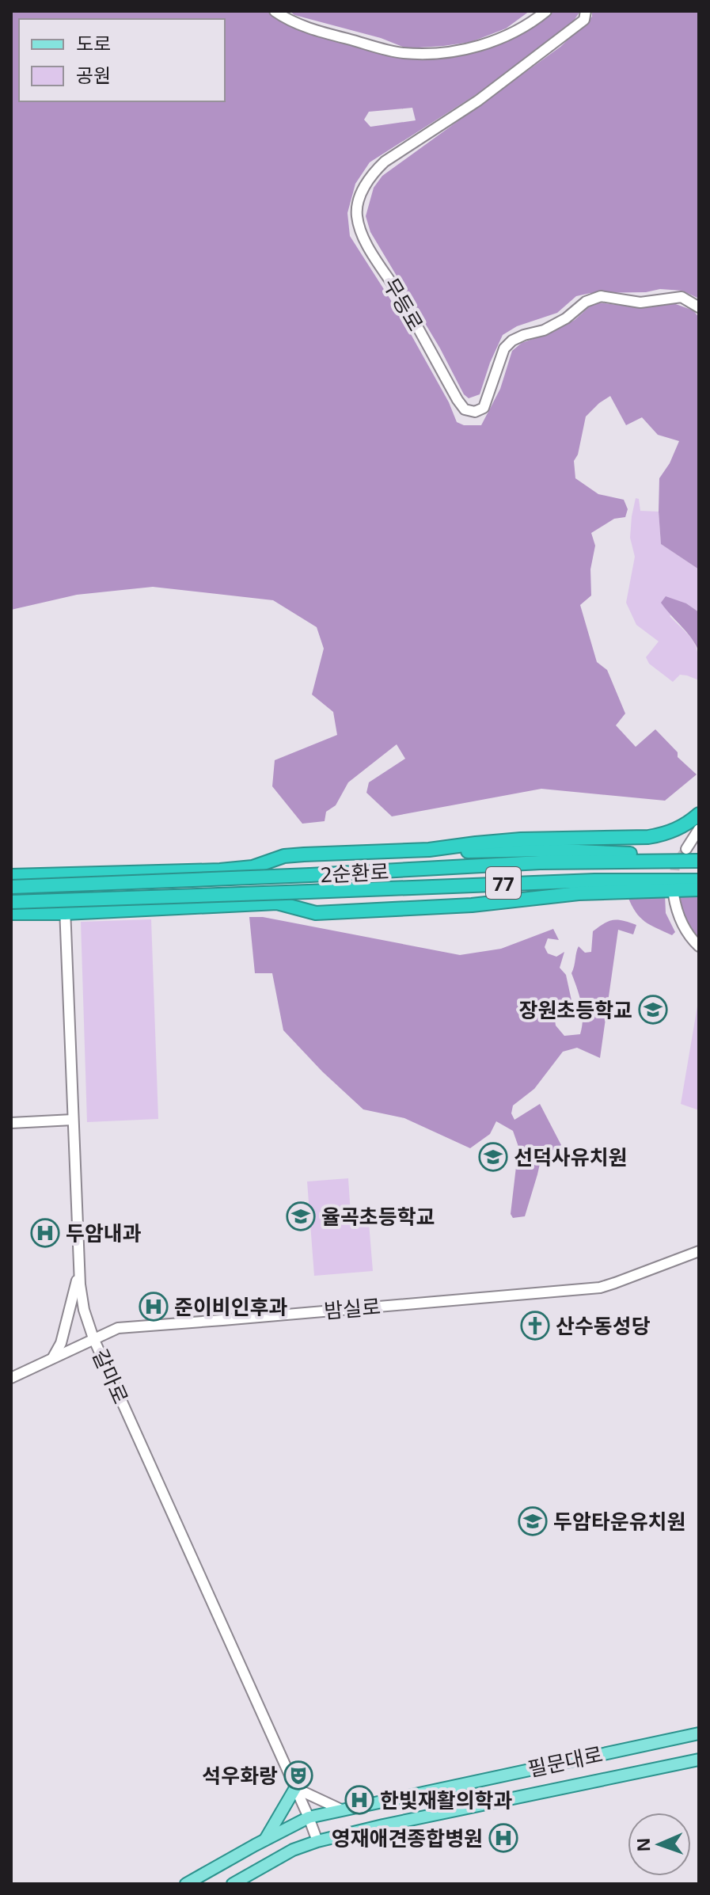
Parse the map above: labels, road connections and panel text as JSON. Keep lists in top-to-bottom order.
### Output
{
  "streets": {
    "highway": ["2순환로", "77"],
    "main road": [
      "무등로",
      "밤실로",
      "갈마로",
      "필문대로"
    ]
  },
  "crossings": [
    ["밤실로", "갈마로"],
    ["갈마로", "필문대로"]
  ],
  "places": {
    "school or university": [
      "장원초등학교",
      "선덕사유치원",
      "율곡초등학교",
      "두암타운유치원"
    ],
    "hospital": [
      "두암내과",
      "준이비인후과",
      "한빛재활의학과",
      "영재애견종합병원"
    ],
    "church": ["산수동성당"],
    "theatre": ["석우화랑"]
  },
  "legend": ["도로", "공원"],
  "north": "left"
}
